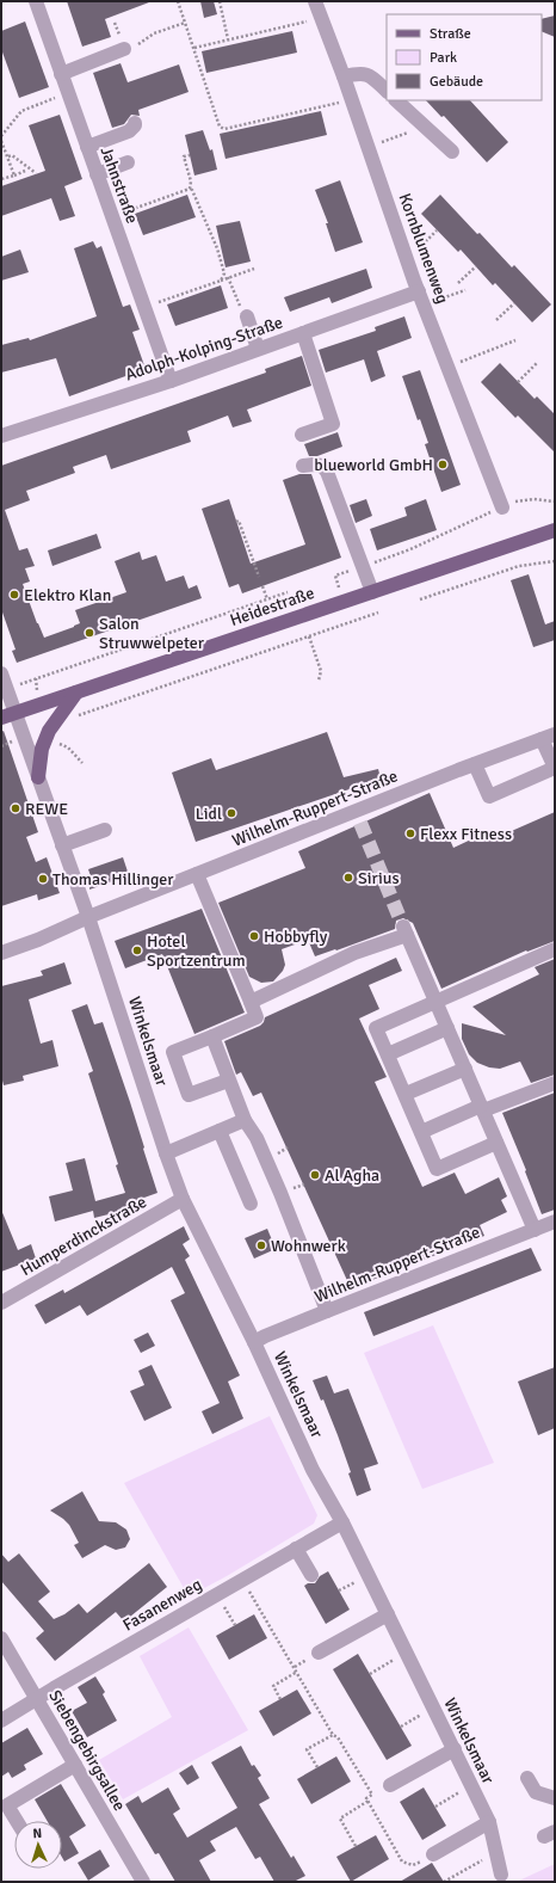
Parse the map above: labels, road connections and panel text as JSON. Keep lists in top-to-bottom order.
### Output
{
  "streets": {
    "main road": ["Heidestraße"],
    "street": [
      "Jahnstraße",
      "Kornblumenweg",
      "Adolph-Kolping-Straße",
      "Wilhelm-Ruppert-Straße",
      "Winkelsmaar",
      "Humperdinckstraße",
      "Fasanenweg",
      "Siebengebirgsallee"
    ]
  },
  "crossings": [
    ["Jahnstraße", "Adolph-Kolping-Straße"],
    ["Kornblumenweg", "Adolph-Kolping-Straße"],
    ["Wilhelm-Ruppert-Straße", "Winkelsmaar"],
    ["Winkelsmaar", "Humperdinckstraße"],
    ["Winkelsmaar", "Fasanenweg"],
    ["Fasanenweg", "Siebengebirgsallee"]
  ],
  "places": [
    "blueworld GmbH",
    "Elektro Klan",
    "Salon Struwwelpeter",
    "REWE",
    "Lidl",
    "Flexx Fitness",
    "Sirius",
    "Thomas Hillinger",
    "Hobbyfly",
    "Hotel Sportzentrum",
    "Al Agha",
    "Wohnwerk"
  ],
  "legend": ["Straße", "Park", "Gebäude"],
  "north": "top"
}
